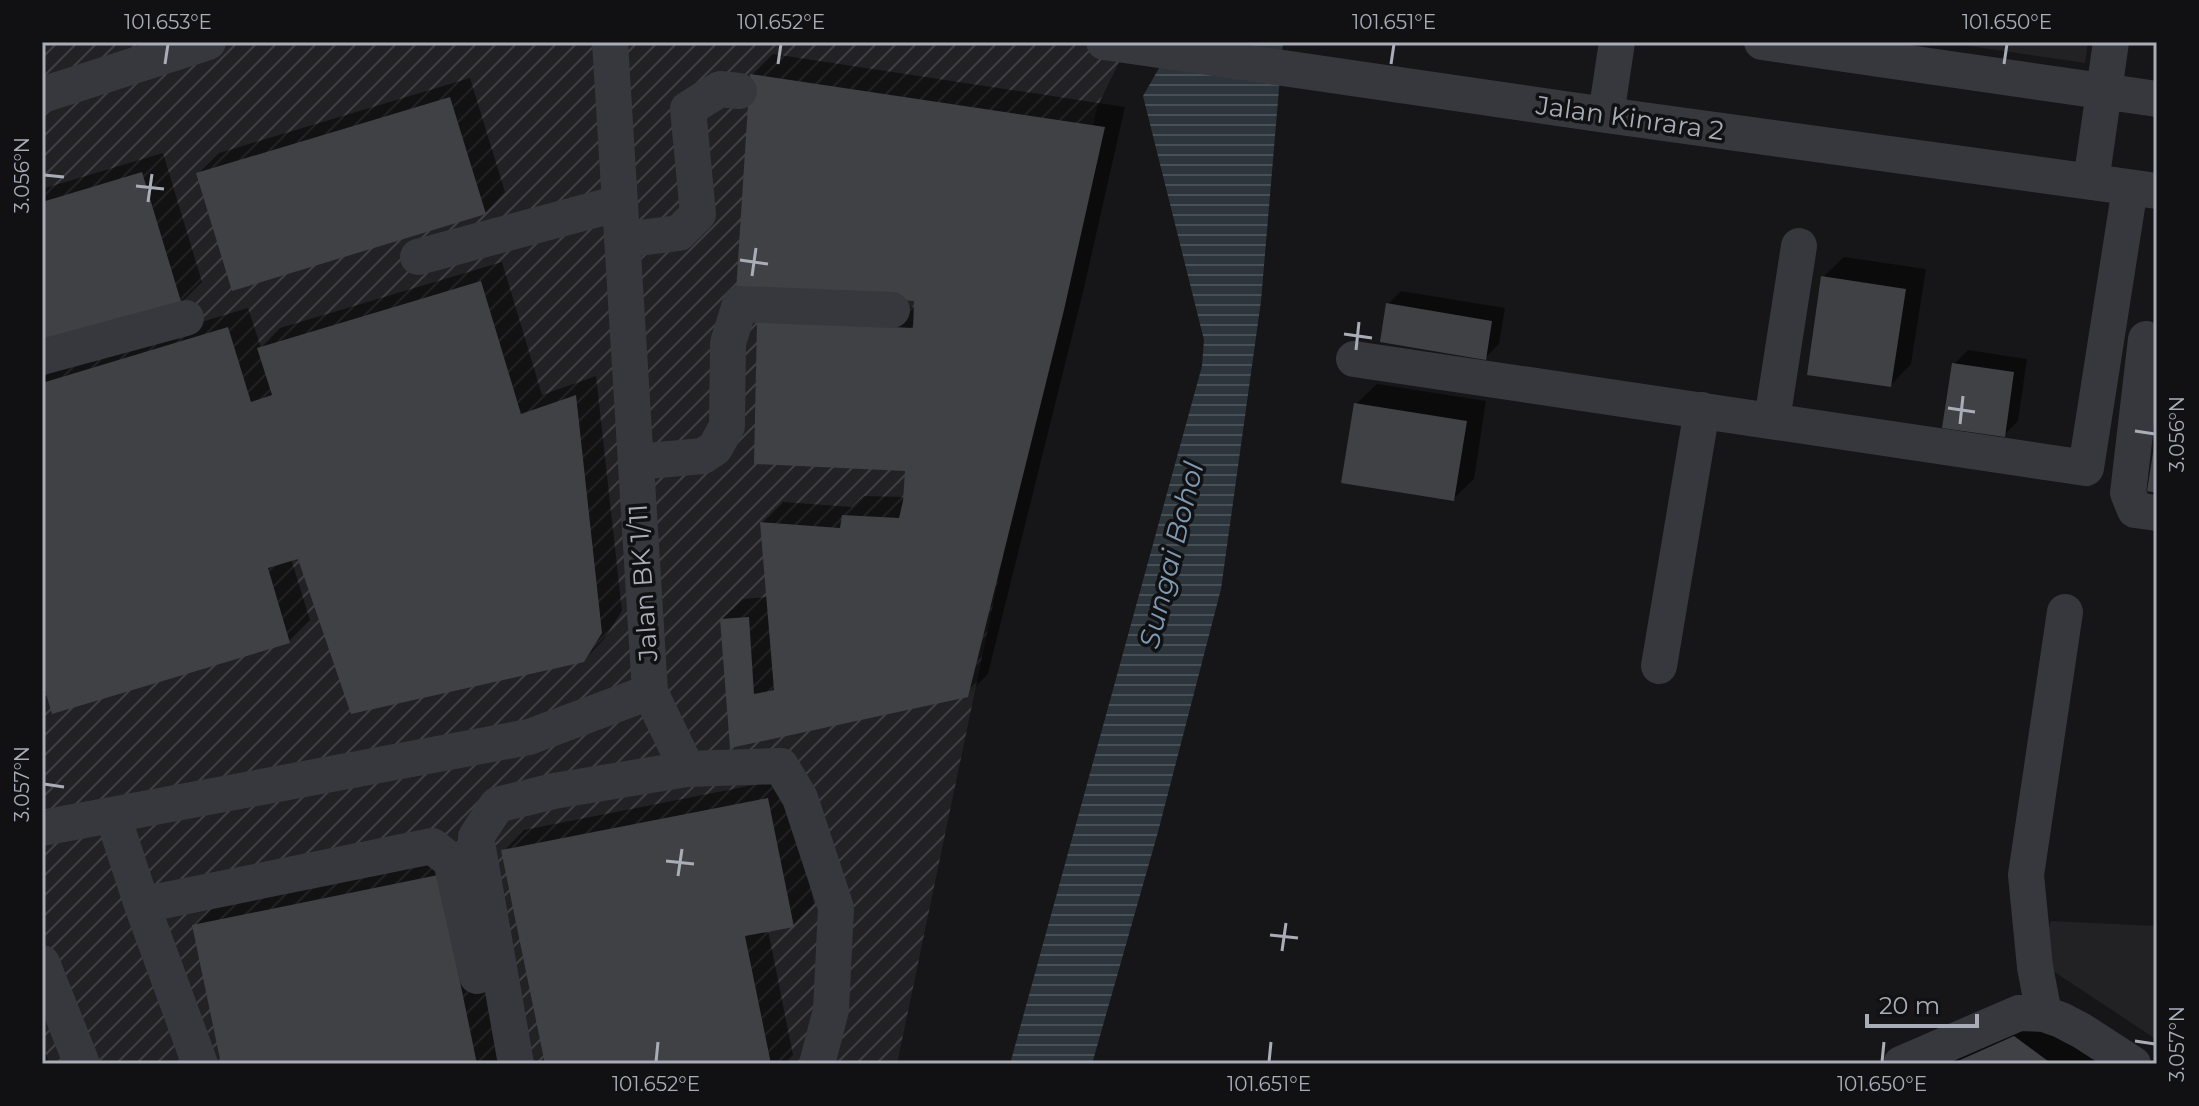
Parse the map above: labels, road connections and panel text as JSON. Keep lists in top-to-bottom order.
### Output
{
  "streets": {
    "street": ["Jalan Kinrara 2", "Jalan BK 1/11"]
  },
  "water": ["Sungai Bohol"],
  "scale_bar": "20 m",
  "coordinates": [
    "101.653°E",
    "101.652°E",
    "101.651°E",
    "101.650°E",
    "3.056°N",
    "3.057°N"
  ]
}
